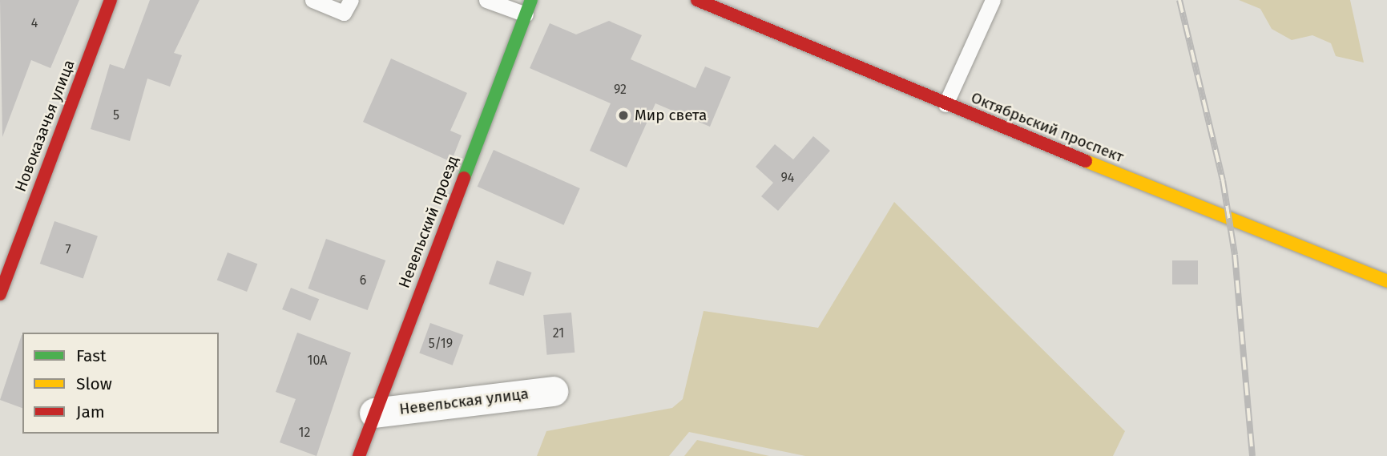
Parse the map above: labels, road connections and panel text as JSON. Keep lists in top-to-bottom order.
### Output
{
  "streets": {
    "street": [
      "Новоказачья улица",
      "Октябрьский проспект",
      "Невельский проезд",
      "Невельская улица"
    ]
  },
  "crossings": [
    ["Невельский проезд", "Невельская улица"]
  ],
  "places": ["Мир света"],
  "house_numbers": [
    "4",
    "92",
    "5",
    "94",
    "7",
    "6",
    "21",
    "5/19",
    "10А",
    "12"
  ],
  "legend": ["Fast", "Slow", "Jam"]
}
